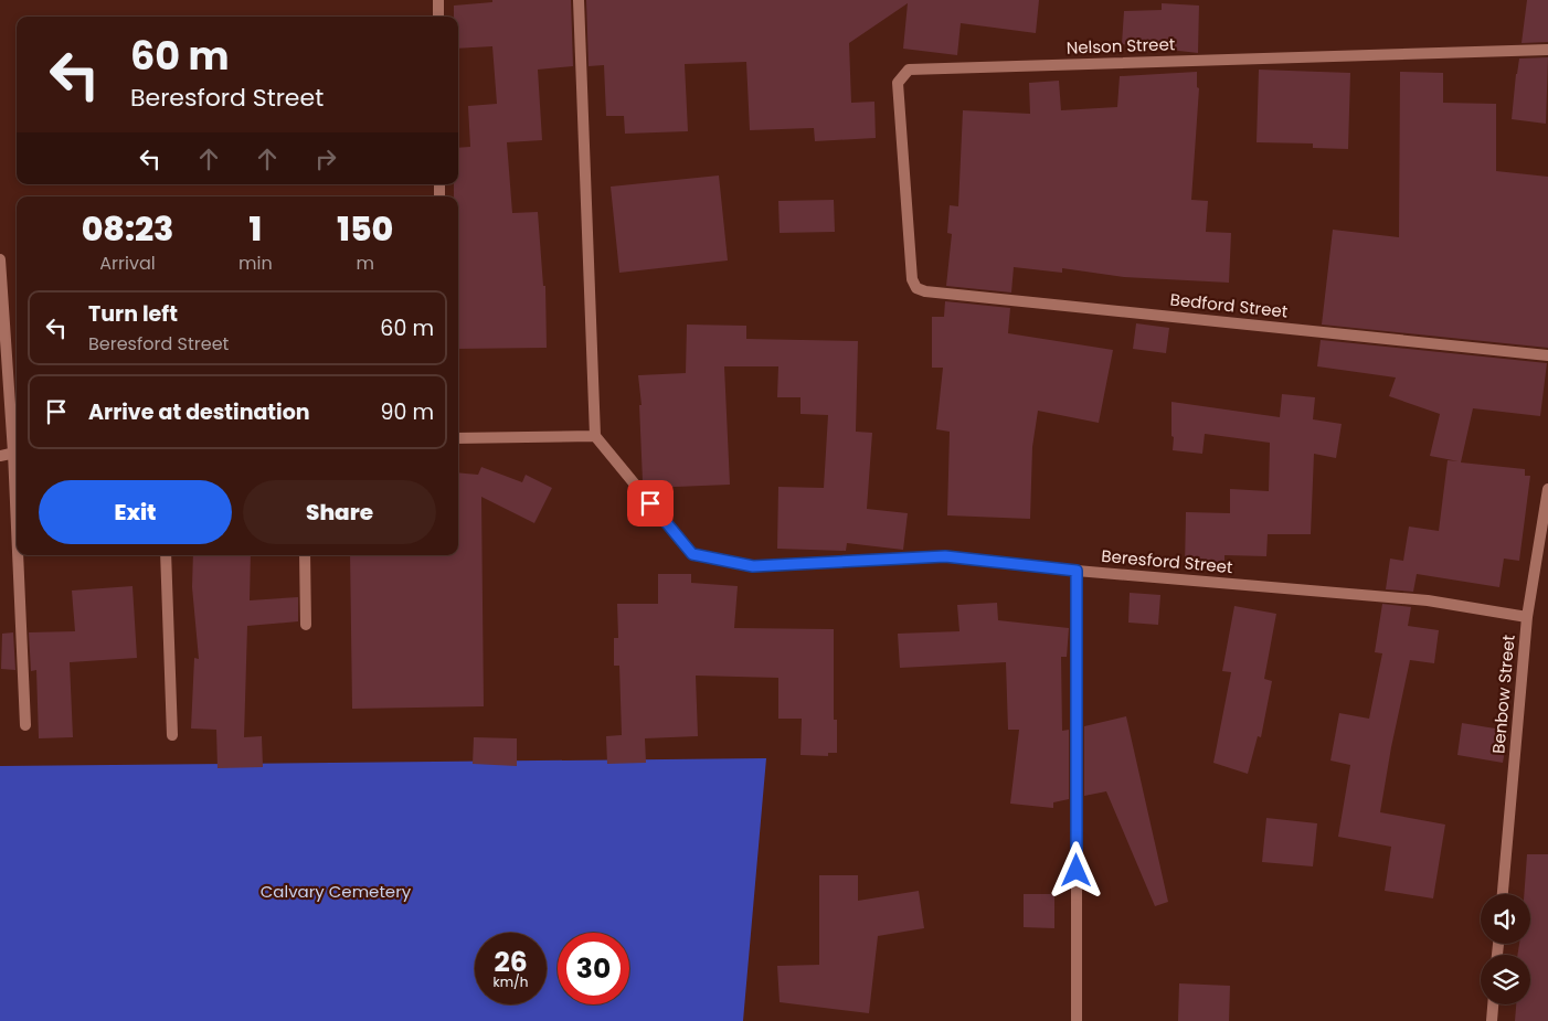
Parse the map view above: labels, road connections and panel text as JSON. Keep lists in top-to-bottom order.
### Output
{
  "streets": {
    "street": [
      "Nelson Street",
      "Bedford Street",
      "Beresford Street",
      "Benbow Street"
    ]
  },
  "crossings": [
    ["Nelson Street", "Bedford Street"],
    ["Beresford Street", "Benbow Street"]
  ],
  "parks": ["Calvary Cemetery"],
  "page": {
    "turn": ["60 m", "Beresford Street"],
    "eta": [
      "08:23",
      "Arrival",
      "1",
      "min",
      "150",
      "m"
    ],
    "list": [
      {
        "name": "Turn left",
        "note": "Beresford Street",
        "value": "60 m"
      },
      {
        "name": "Arrive at destination",
        "value": "90 m"
      }
    ],
    "buttons": ["Exit", "Share"],
    "speed": "26 km/h",
    "limit": "30"
  }
}
